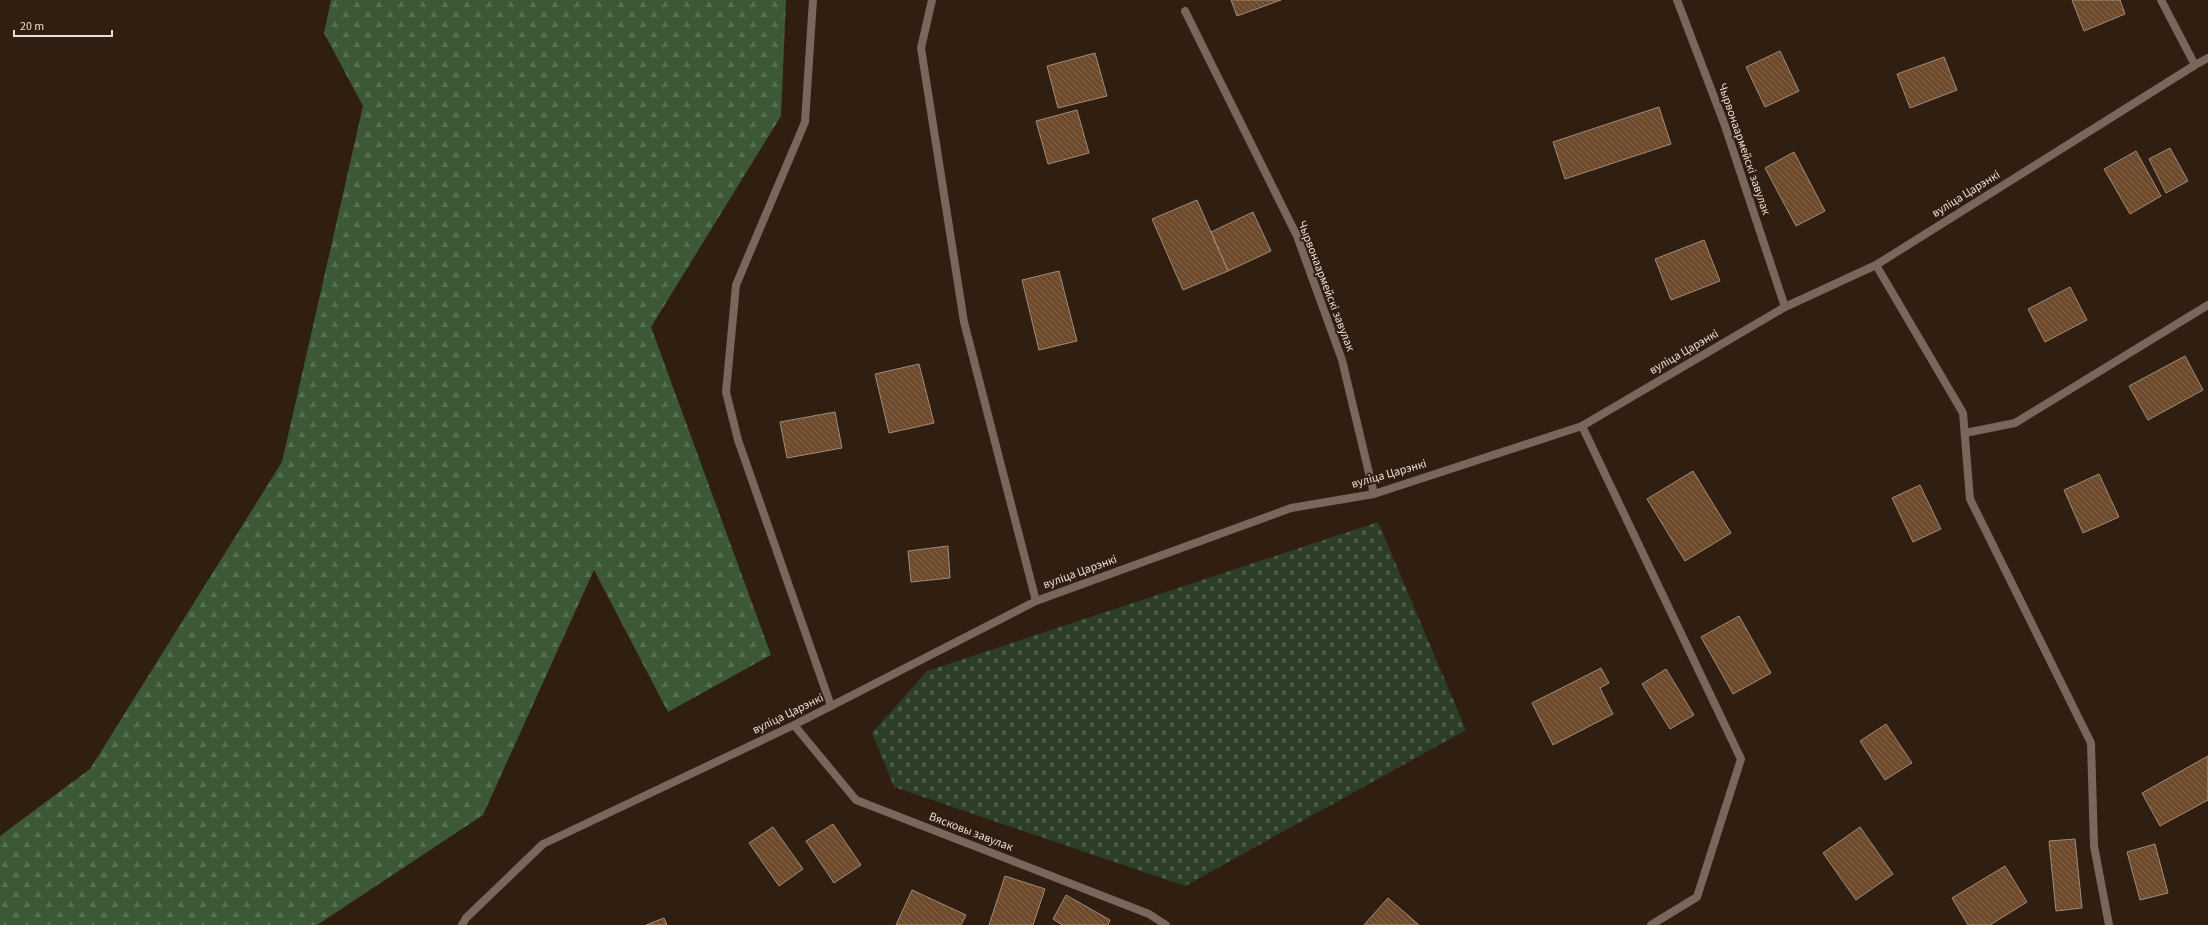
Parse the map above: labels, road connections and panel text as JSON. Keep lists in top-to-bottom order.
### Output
{
  "streets": {
    "street": ["Чырвонаармейскі завулак", "вуліца Царэнкі", "Вясковы завулак"]
  },
  "crossings": [
    ["Чырвонаармейскі завулак", "вуліца Царэнкі"],
    ["вуліца Царэнкі", "Вясковы завулак"]
  ],
  "scale_bar": "20 m"
}
